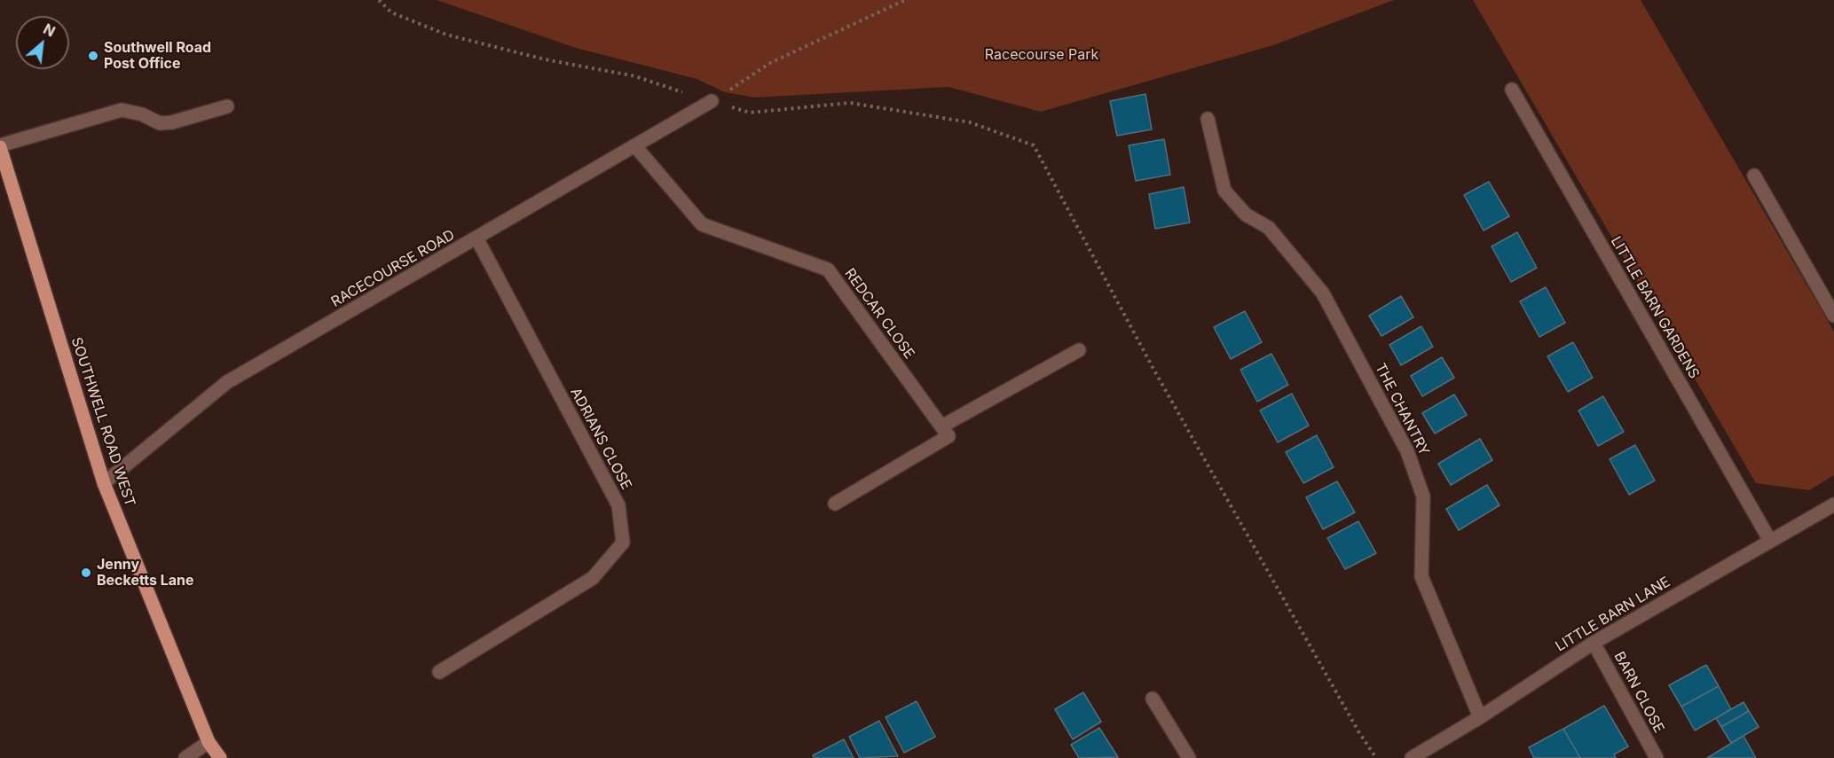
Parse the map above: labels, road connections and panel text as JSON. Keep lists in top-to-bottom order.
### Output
{
  "streets": {
    "main road": ["SOUTHWELL ROAD WEST"],
    "street": [
      "RACECOURSE ROAD",
      "LITTLE BARN GARDENS",
      "REDCAR CLOSE",
      "THE CHANTRY",
      "ADRIANS CLOSE",
      "LITTLE BARN LANE",
      "BARN CLOSE"
    ]
  },
  "crossings": [
    ["RACECOURSE ROAD", "REDCAR CLOSE"],
    ["RACECOURSE ROAD", "SOUTHWELL ROAD WEST"],
    ["RACECOURSE ROAD", "ADRIANS CLOSE"],
    ["LITTLE BARN GARDENS", "LITTLE BARN LANE"],
    ["THE CHANTRY", "LITTLE BARN LANE"],
    ["LITTLE BARN LANE", "BARN CLOSE"]
  ],
  "parks": ["Racecourse Park"],
  "places": ["Southwell Road Post Office", "Jenny Becketts Lane"],
  "north": "top right"
}
